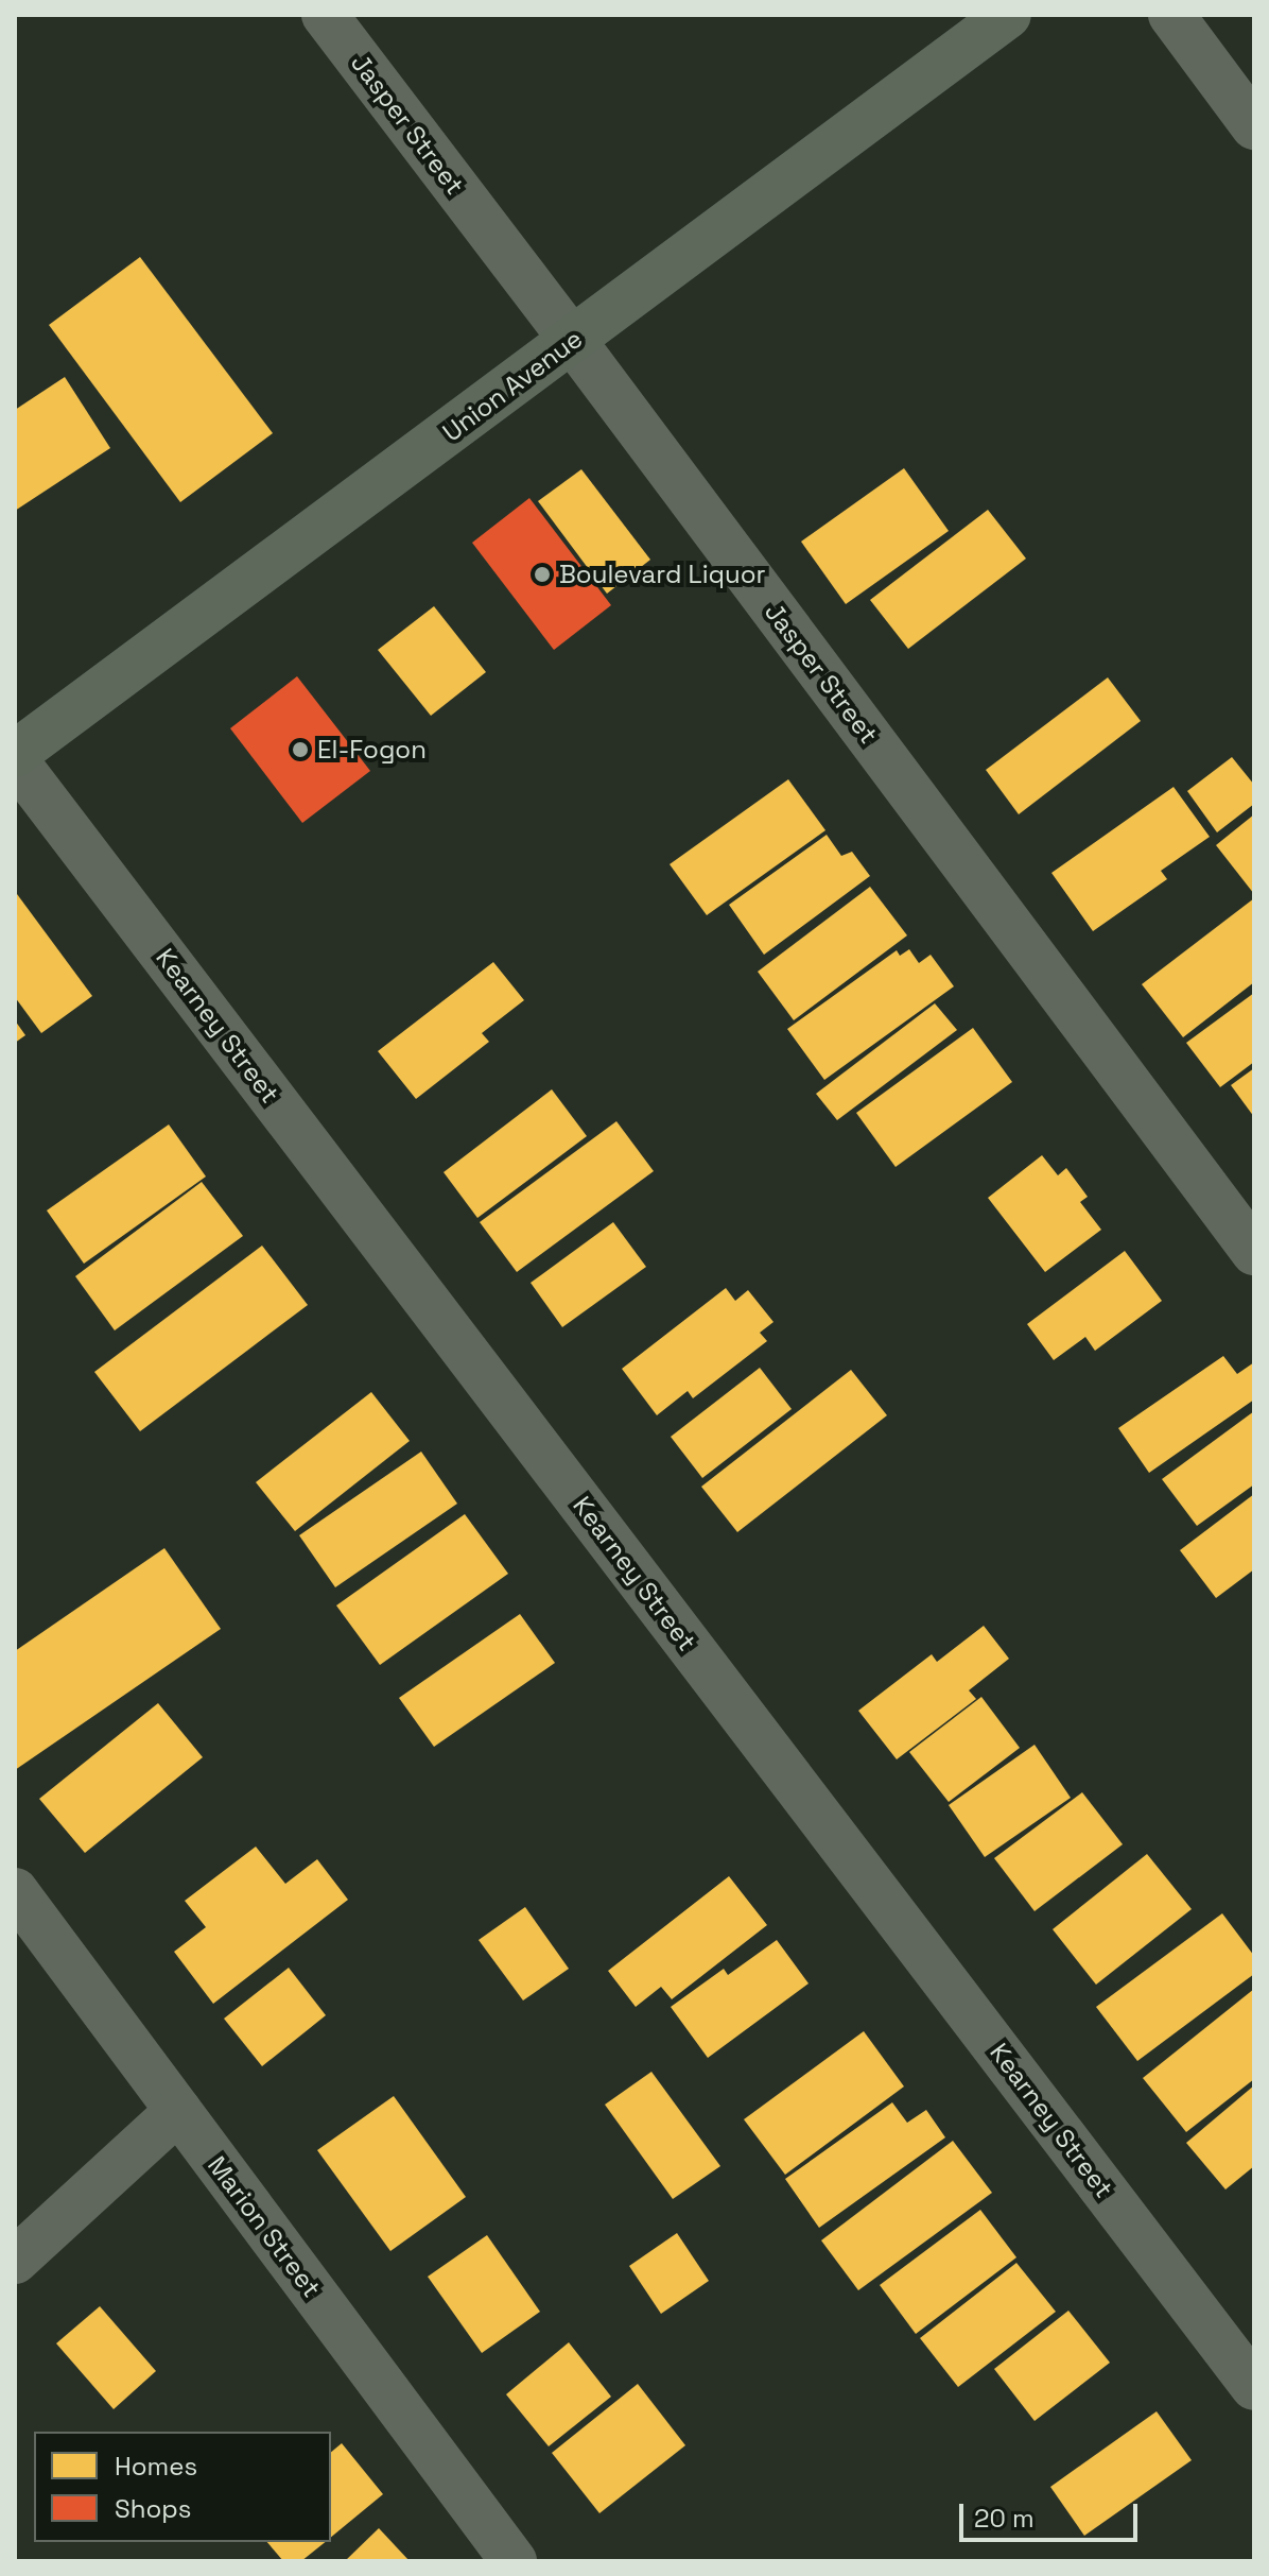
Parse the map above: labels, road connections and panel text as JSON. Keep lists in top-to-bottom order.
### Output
{
  "streets": {
    "main road": ["Union Avenue"],
    "street": ["Jasper Street", "Kearney Street", "Marion Street"]
  },
  "crossings": [
    ["Jasper Street", "Union Avenue"],
    ["Union Avenue", "Kearney Street"]
  ],
  "places": ["Boulevard Liquor", "El-Fogon"],
  "legend": ["Homes", "Shops"],
  "scale_bar": "20 m"
}
